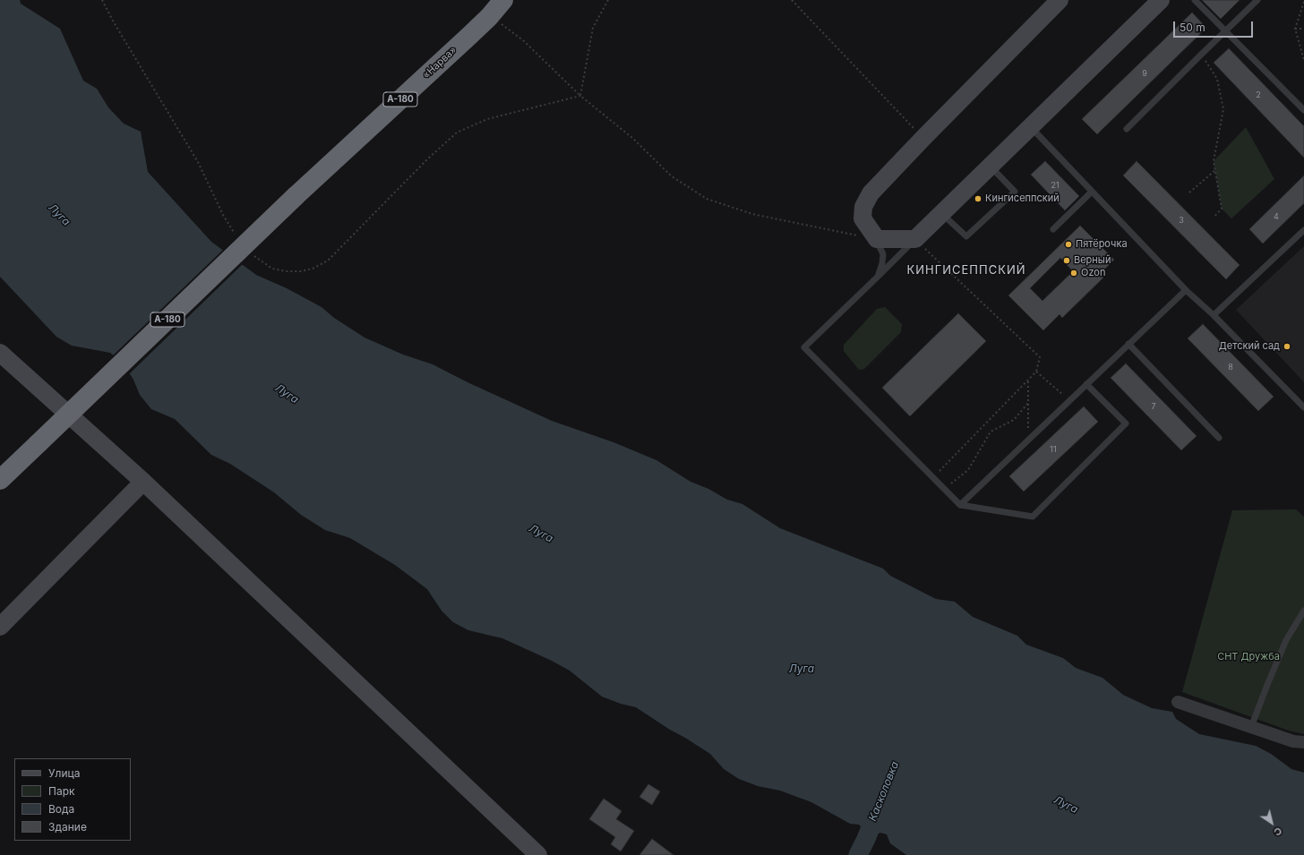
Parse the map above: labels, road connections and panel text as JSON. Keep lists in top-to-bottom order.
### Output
{
  "streets": {
    "highway": ["«Нарва»", "А-180"]
  },
  "districts": ["КИНГИСЕППСКИЙ"],
  "water": ["Луга", "Касколовка"],
  "parks": ["СНТ Дружба"],
  "places": [
    "Кингисеппский",
    "Пятёрочка",
    "Верный",
    "Ozon",
    "Детский сад"
  ],
  "house_numbers": [
    "9",
    "2",
    "21",
    "4",
    "3",
    "8",
    "7",
    "11"
  ],
  "legend": [
    "Улица",
    "Парк",
    "Вода",
    "Здание"
  ],
  "scale_bar": "50 m",
  "north": "bottom right"
}
